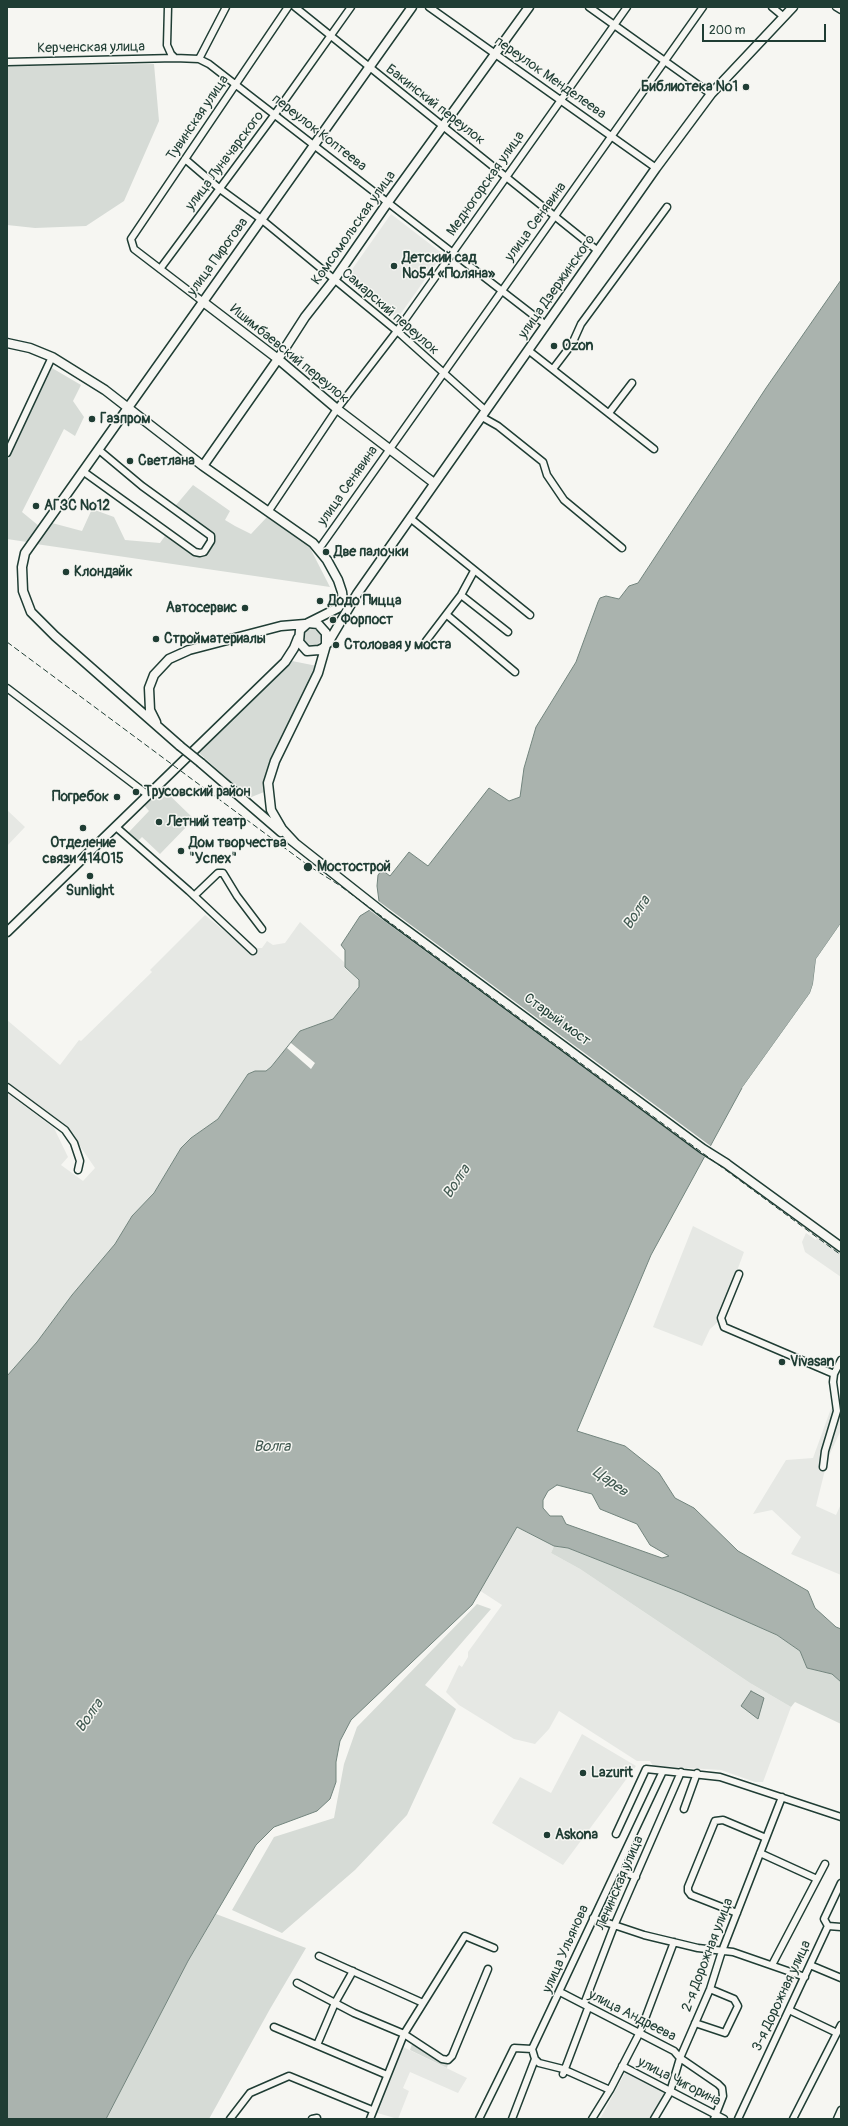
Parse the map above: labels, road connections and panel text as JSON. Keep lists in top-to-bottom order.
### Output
{
  "streets": {
    "main road": [
      "Комсомольская улица",
      "улица Пирогова",
      "улица Дзержинского",
      "Ишимбаевский переулок",
      "Старый мост"
    ],
    "street": [
      "Керченская улица",
      "переулок Менделеева",
      "Бакинский переулок",
      "Тувинская улица",
      "переулок Коптеева",
      "улица Луначарского",
      "Медногорская улица",
      "улица Сенявина",
      "Самарский переулок",
      "Ленинская улица",
      "улица Ульянова",
      "2-я Дорожная улица",
      "3-я Дорожная улица",
      "улица Андреева",
      "улица Чигорина"
    ]
  },
  "crossings": [
    ["Керченская улица", "переулок Коптеева"],
    ["переулок Менделеева", "Медногорская улица"],
    ["переулок Менделеева", "улица Сенявина"],
    ["переулок Менделеева", "Комсомольская улица"],
    ["переулок Менделеева", "улица Дзержинского"],
    ["Бакинский переулок", "улица Луначарского"],
    ["Бакинский переулок", "Медногорская улица"],
    ["Бакинский переулок", "улица Сенявина"],
    ["Бакинский переулок", "Комсомольская улица"],
    ["Бакинский переулок", "улица Пирогова"],
    ["Бакинский переулок", "улица Дзержинского"],
    ["Тувинская улица", "переулок Коптеева"],
    ["Тувинская улица", "Самарский переулок"],
    ["Тувинская улица", "Ишимбаевский переулок"],
    ["переулок Коптеева", "улица Луначарского"],
    ["переулок Коптеева", "Медногорская улица"],
    ["переулок Коптеева", "улица Сенявина"],
    ["переулок Коптеева", "Комсомольская улица"],
    ["переулок Коптеева", "улица Пирогова"],
    ["переулок Коптеева", "улица Дзержинского"],
    ["улица Луначарского", "Самарский переулок"],
    ["улица Луначарского", "Ишимбаевский переулок"],
    ["Медногорская улица", "Самарский переулок"],
    ["Медногорская улица", "Ишимбаевский переулок"],
    ["улица Сенявина", "Самарский переулок"],
    ["улица Сенявина", "Ишимбаевский переулок"],
    ["Комсомольская улица", "Самарский переулок"],
    ["Комсомольская улица", "Ишимбаевский переулок"],
    ["улица Пирогова", "Самарский переулок"],
    ["улица Пирогова", "Ишимбаевский переулок"],
    ["улица Дзержинского", "Самарский переулок"],
    ["улица Дзержинского", "Ишимбаевский переулок"],
    ["Ленинская улица", "улица Андреева"],
    ["улица Ульянова", "улица Андреева"],
    ["2-я Дорожная улица", "улица Андреева"],
    ["2-я Дорожная улица", "улица Чигорина"],
    ["улица Андреева", "улица Чигорина"]
  ],
  "water": ["Волга", "Царев"],
  "places": [
    "Библиотека №1",
    "Детский сад №54 «Поляна»",
    "Ozon",
    "Газпром",
    "Светлана",
    "АГЗС №12",
    "Две палочки",
    "Клондайк",
    "Додо Пицца",
    "Автосервис",
    "Форпост",
    "Стройматериалы",
    "Столовая у моста",
    "Трусовский район",
    "Погребок",
    "Летний театр",
    "Отделение связи 414015",
    "Дом творчества \"Успех\"",
    "Мостострой",
    "Sunlight",
    "Vivasan",
    "Lazurit",
    "Askona"
  ],
  "scale_bar": "200 m"
}
